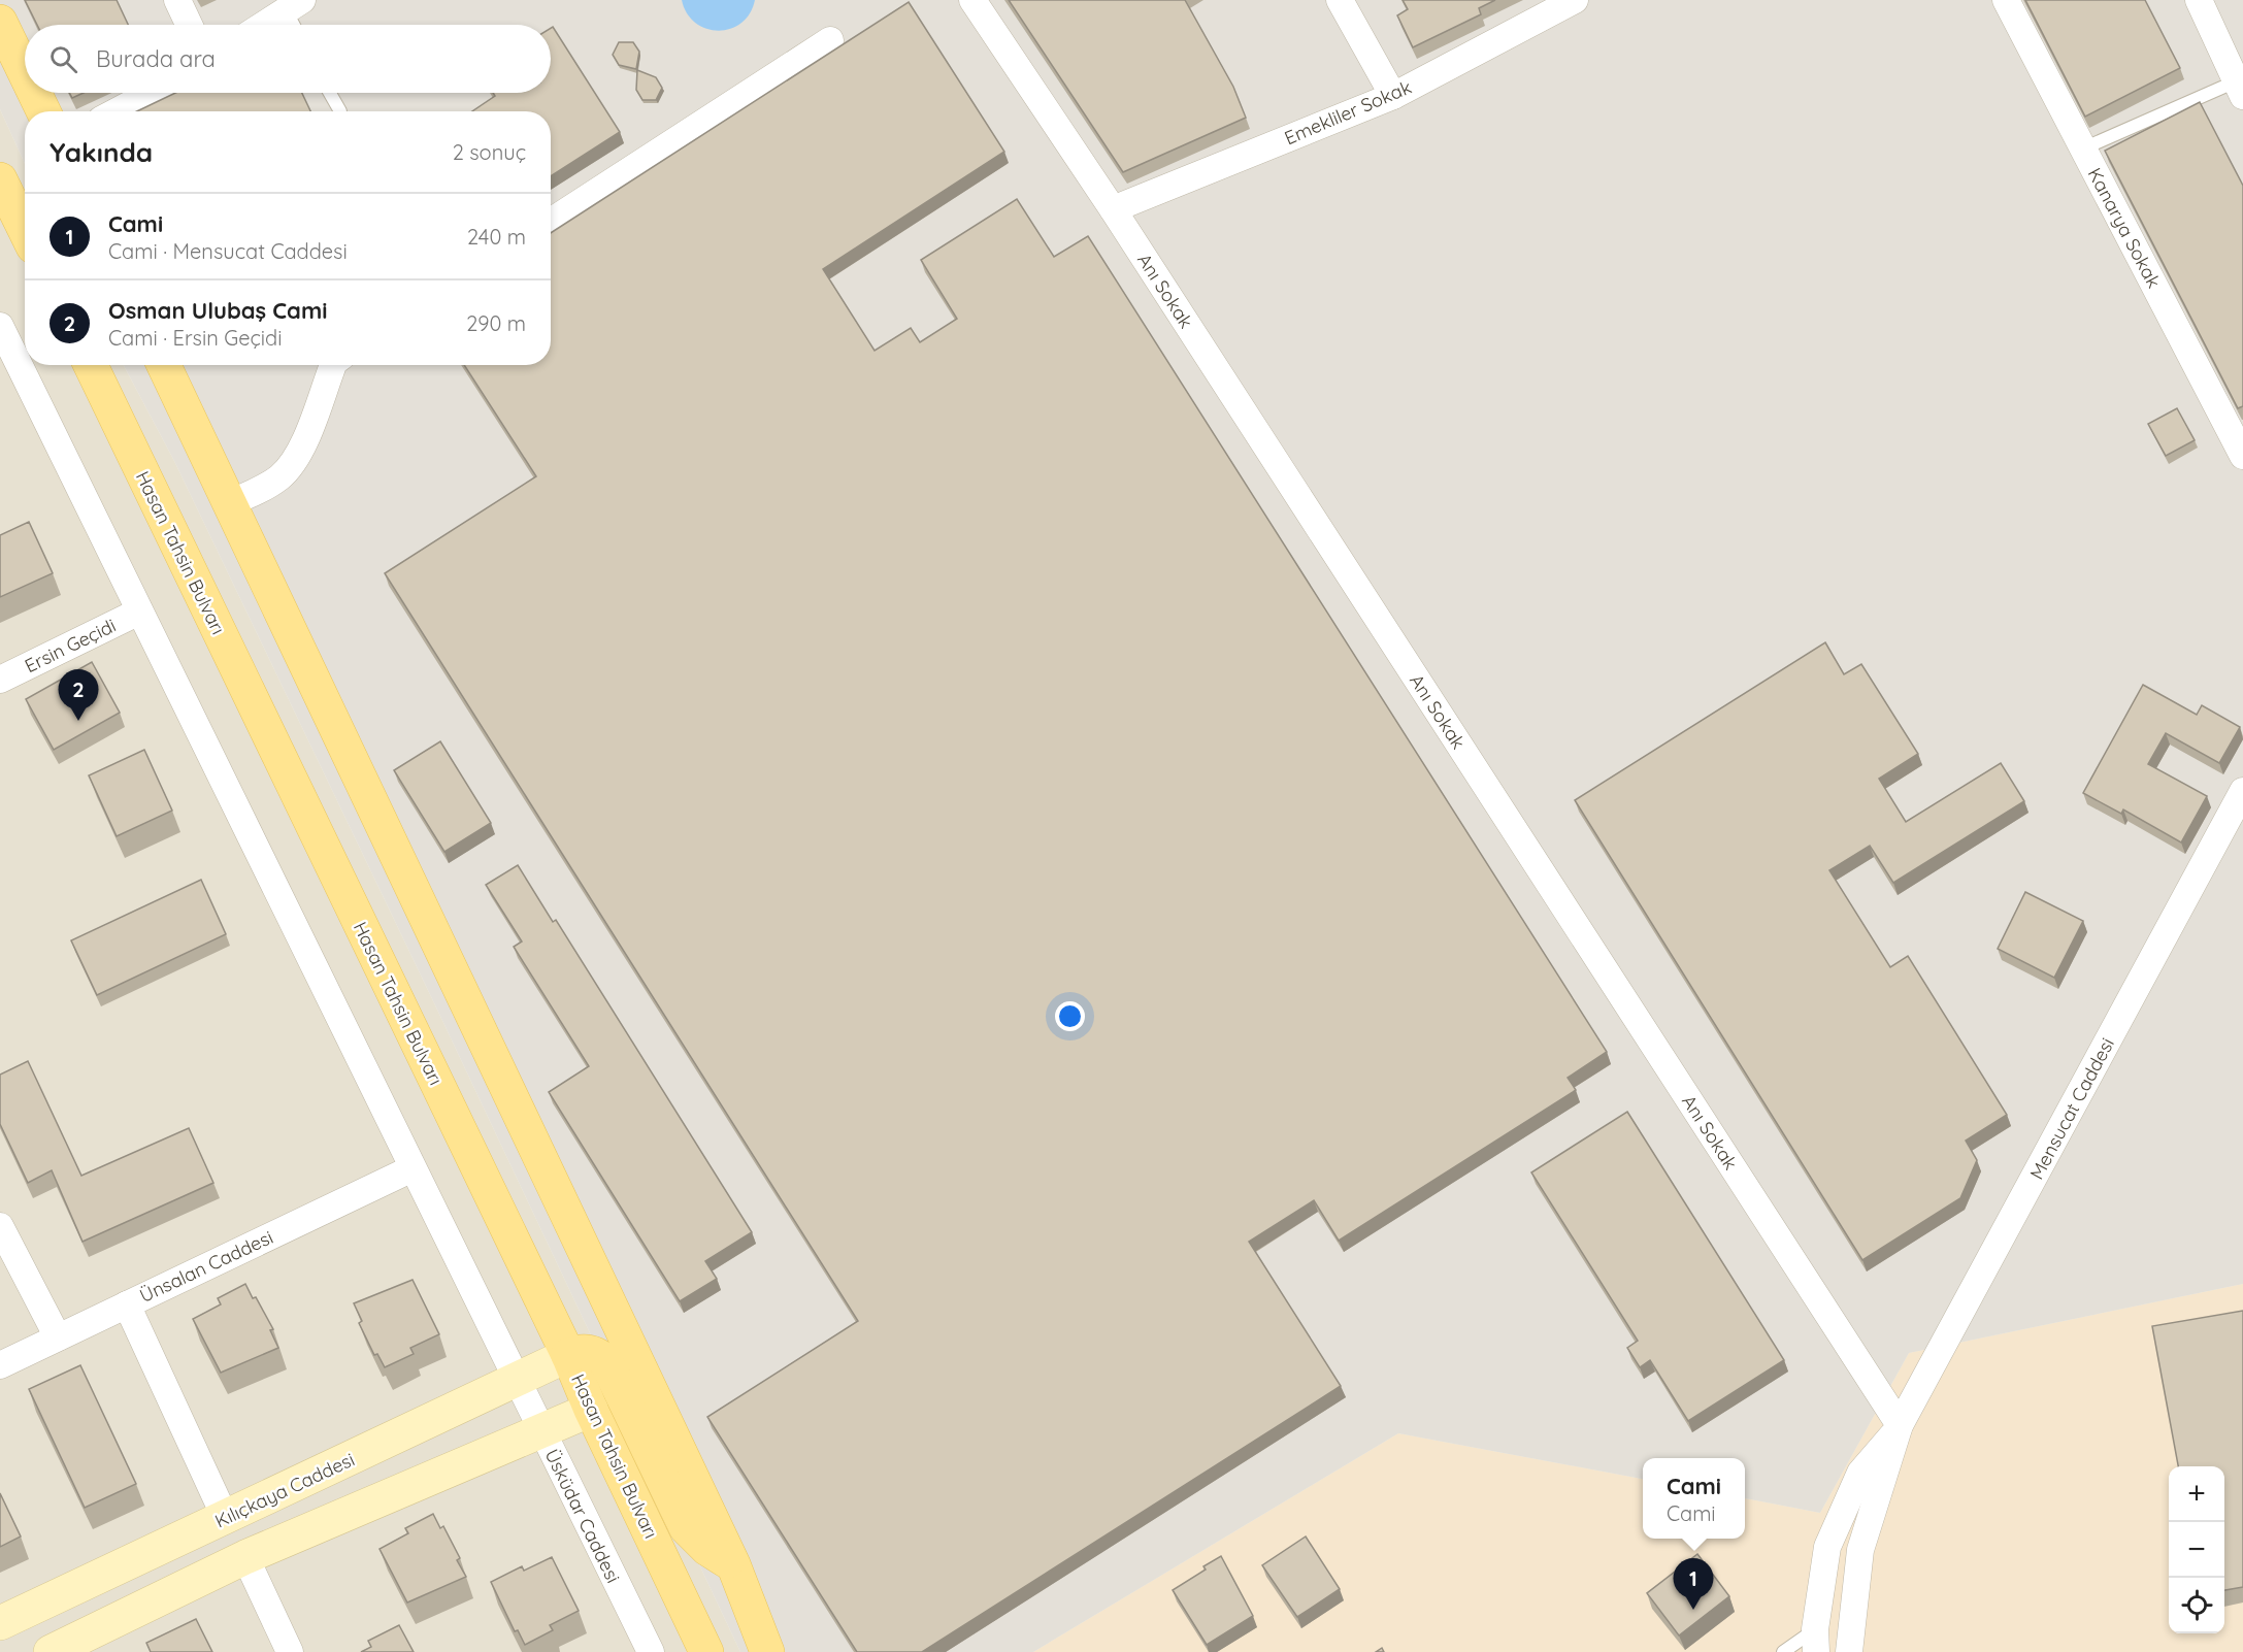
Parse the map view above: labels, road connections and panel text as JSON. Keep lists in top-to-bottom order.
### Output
{
  "streets": {
    "main road": ["Hasan Tahsin Bulvarı"],
    "street": [
      "Emekliler Sokak",
      "Kanarya Sokak",
      "Anı Sokak",
      "Ersin Geçidi",
      "Mensucat Caddesi",
      "Ünsalan Caddesi",
      "Kılıçkaya Caddesi",
      "Üsküdar Caddesi"
    ]
  },
  "crossings": [
    ["Emekliler Sokak", "Anı Sokak"],
    ["Anı Sokak", "Mensucat Caddesi"],
    ["Hasan Tahsin Bulvarı", "Kılıçkaya Caddesi"],
    ["Ersin Geçidi", "Üsküdar Caddesi"],
    ["Ünsalan Caddesi", "Üsküdar Caddesi"],
    ["Kılıçkaya Caddesi", "Üsküdar Caddesi"]
  ],
  "page": {
    "search": "Burada ara",
    "heading": ["Yakında", "2 sonuç"],
    "list": [
      {
        "mark": "1",
        "name": "Cami",
        "note": "Cami · Mensucat Caddesi",
        "value": "240 m"
      },
      {
        "mark": "2",
        "name": "Osman Ulubaş Cami",
        "note": "Cami · Ersin Geçidi",
        "value": "290 m"
      }
    ],
    "pins": ["2", "1"],
    "popup": ["Cami", "Cami"],
    "map_buttons": ["+", "−"]
  }
}
